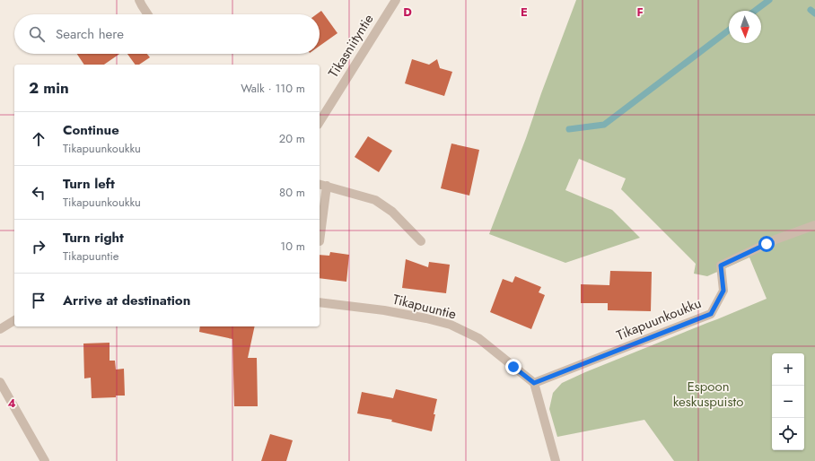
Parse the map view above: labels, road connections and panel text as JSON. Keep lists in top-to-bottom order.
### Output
{
  "streets": {
    "street": ["Tikasniityntie", "Tikapuuntie", "Tikapuunkoukku"]
  },
  "crossings": [
    ["Tikapuuntie", "Tikapuunkoukku"]
  ],
  "parks": ["Espoon keskuspuisto"],
  "north": "bottom",
  "page": {
    "search": "Search here",
    "heading": ["2 min", "Walk · 110 m"],
    "list": [
      ["Continue", "Tikapuunkoukku", "20 m"],
      ["Turn left", "Tikapuunkoukku", "80 m"],
      ["Turn right", "Tikapuuntie", "10 m"],
      "Arrive at destination"
    ],
    "map_buttons": ["+", "−"]
  },
  "grid": {
    "columns": ["D", "E", "F"],
    "rows": ["4"]
  }
}
